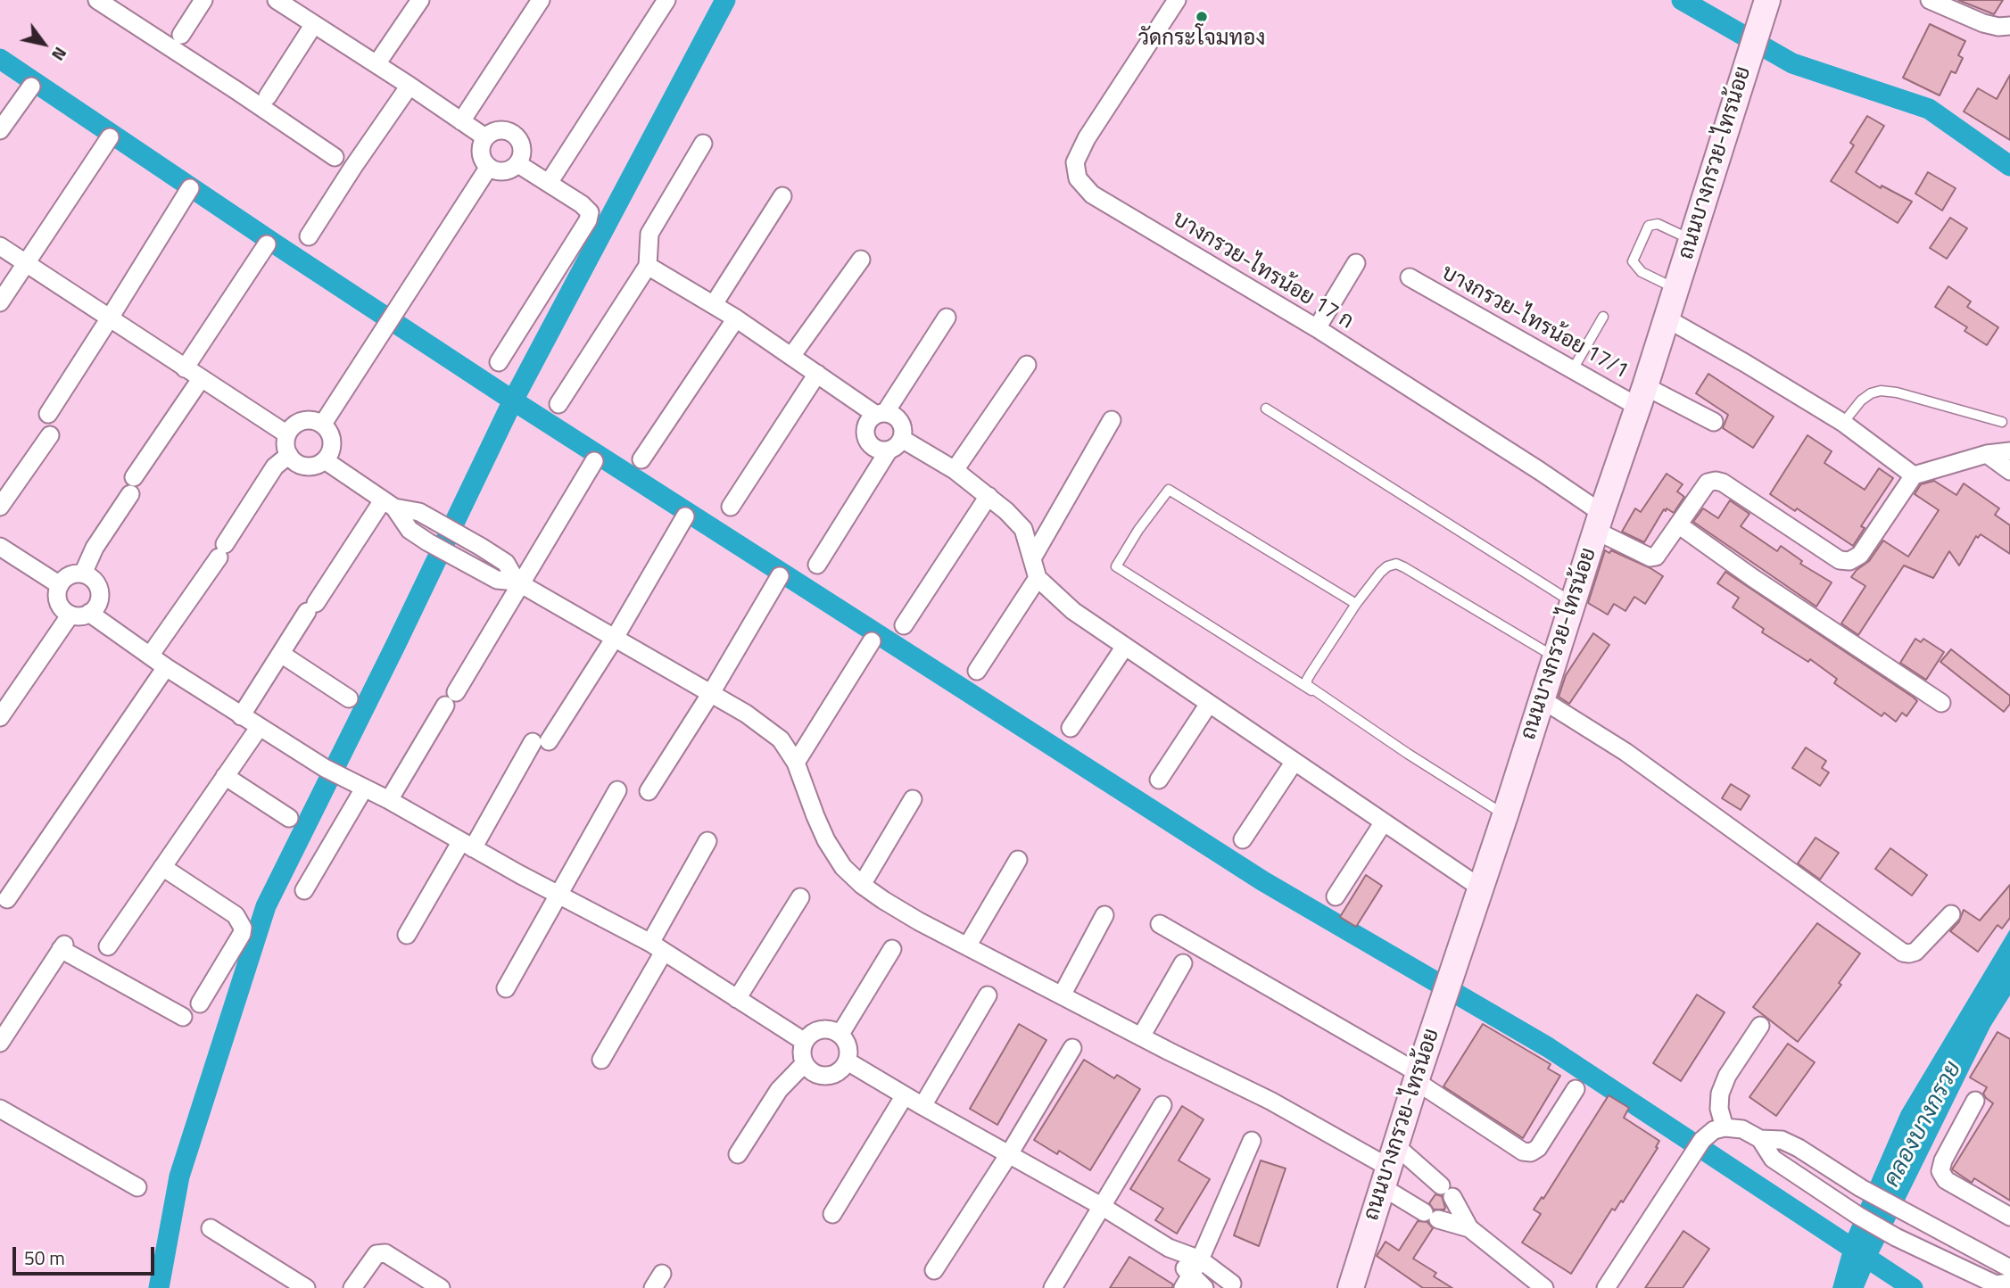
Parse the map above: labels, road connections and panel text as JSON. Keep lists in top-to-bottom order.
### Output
{
  "streets": {
    "main road": ["ถนนบางกรวย-ไทรน้อย"],
    "street": ["บางกรวย-ไทรน้อย 17 ก", "บางกรวย-ไทรน้อย 17/1"]
  },
  "crossings": [
    ["ถนนบางกรวย-ไทรน้อย", "บางกรวย-ไทรน้อย 17 ก"],
    ["ถนนบางกรวย-ไทรน้อย", "บางกรวย-ไทรน้อย 17/1"]
  ],
  "water": ["คลองบางกรวย"],
  "places": ["วัดกระโจมทอง"],
  "scale_bar": "50 m",
  "north": "bottom right"
}
